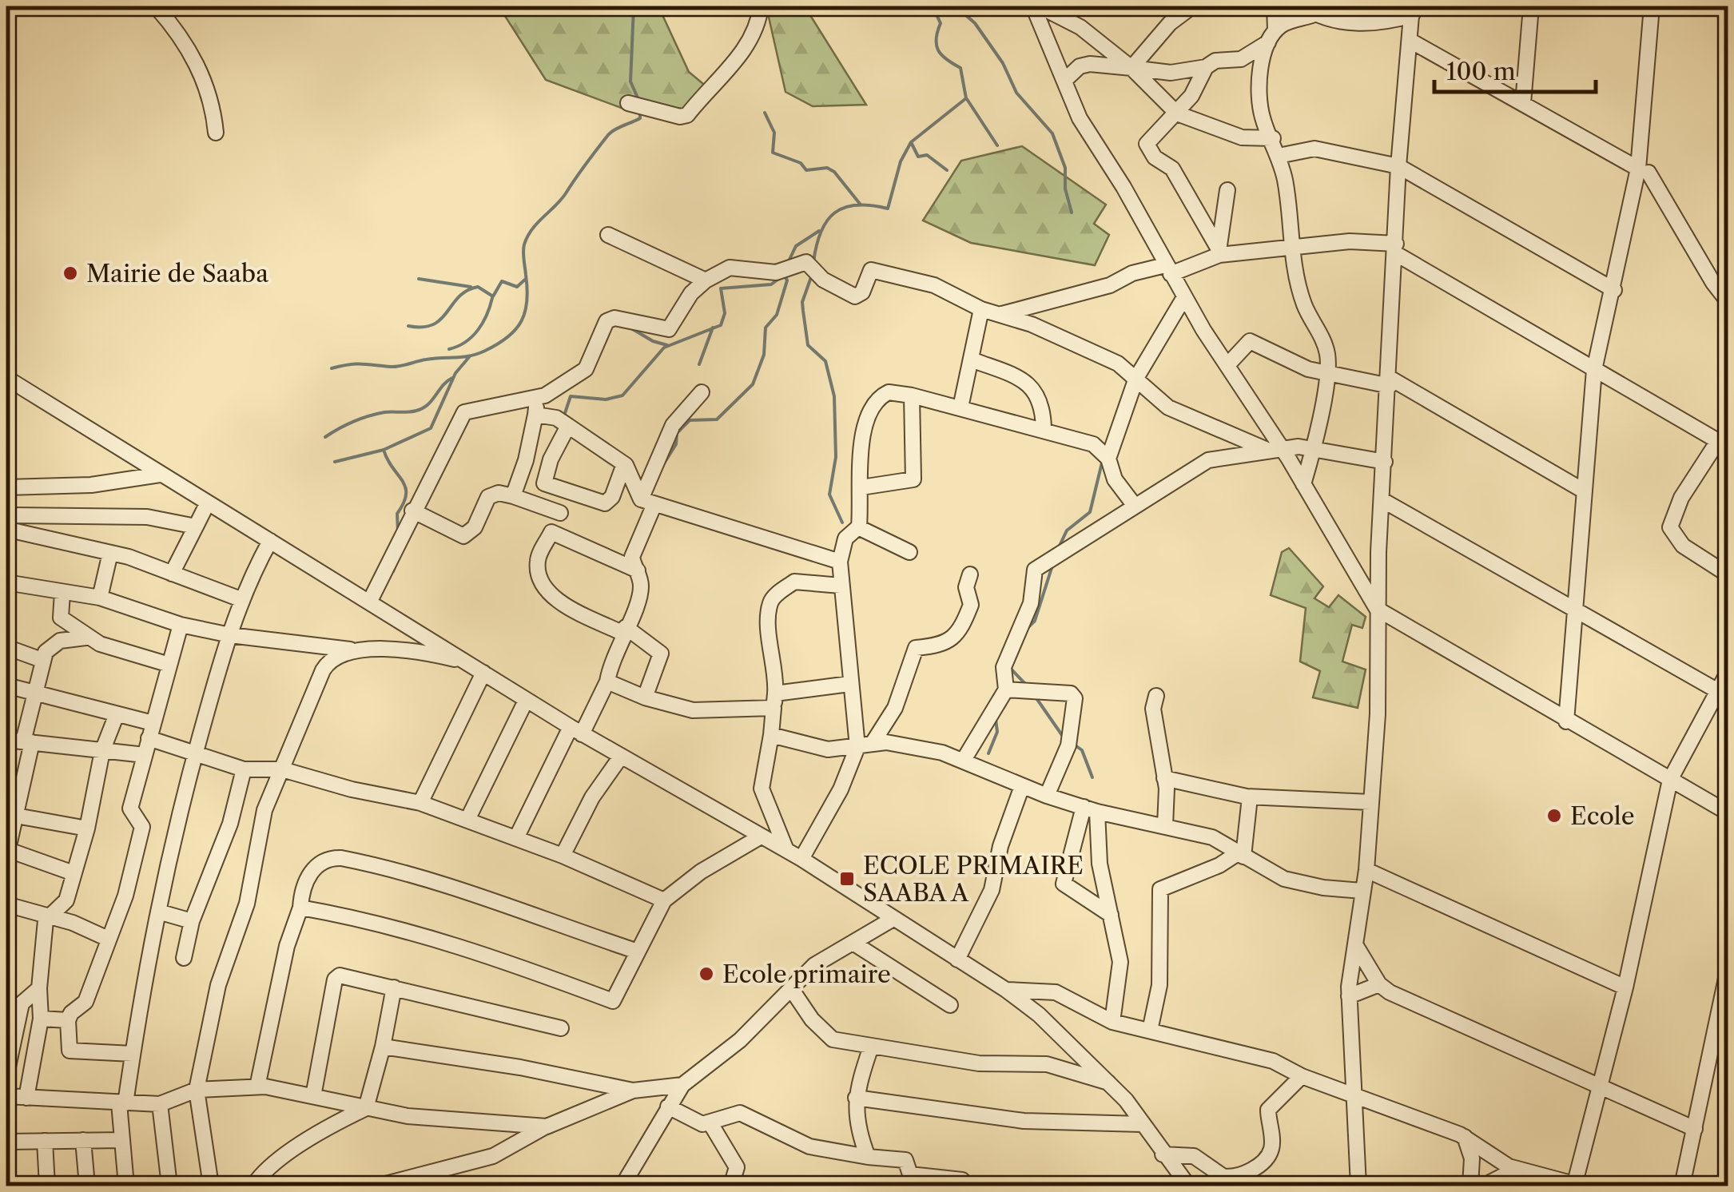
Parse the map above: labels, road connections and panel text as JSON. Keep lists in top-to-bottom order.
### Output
{
  "places": {
    "other": ["Mairie de Saaba", "Ecole", "Ecole primaire"],
    "transit": ["ECOLE PRIMAIRE SAABA A"]
  },
  "scale_bar": "100 m"
}
